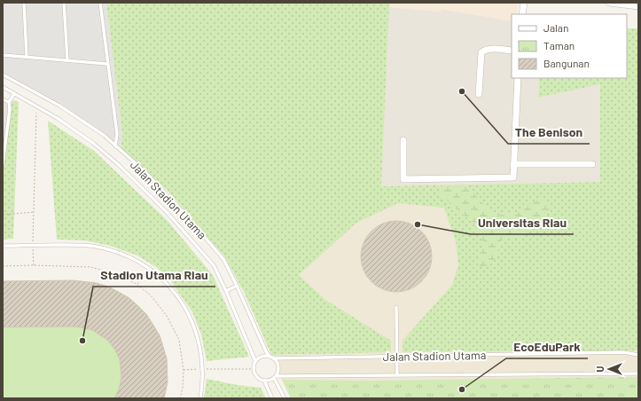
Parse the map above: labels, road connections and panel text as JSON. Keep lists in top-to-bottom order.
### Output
{
  "streets": {
    "lane": ["Jalan Stadion Utama"]
  },
  "places": [
    "The Benison",
    "Universitas Riau",
    "Stadion Utama Riau",
    "EcoEduPark"
  ],
  "legend": ["Jalan", "Taman", "Bangunan"],
  "north": "left"
}
